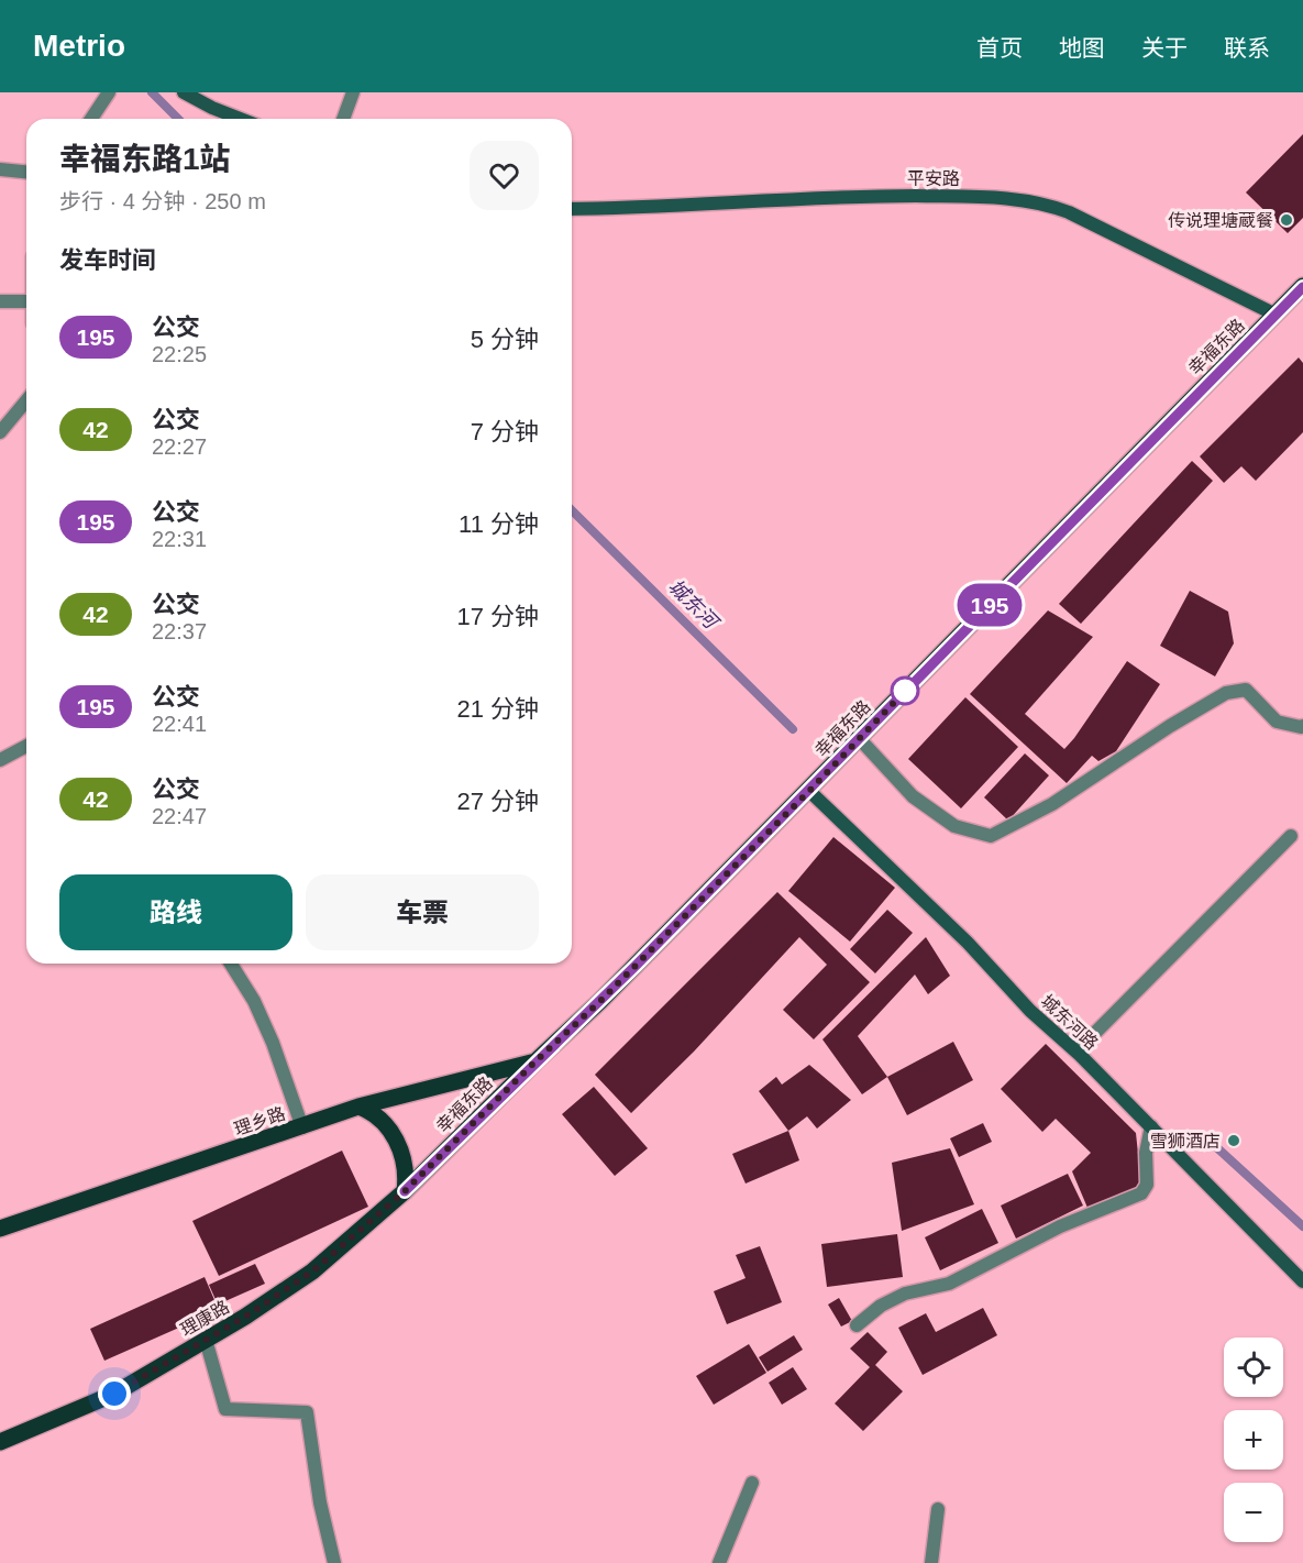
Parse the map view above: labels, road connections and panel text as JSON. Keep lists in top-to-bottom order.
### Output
{
  "streets": {
    "main road": ["幸福东路", "理乡路", "理康路"],
    "street": ["平安路", "城东河路"]
  },
  "crossings": [
    ["平安路", "幸福东路"],
    ["幸福东路", "城东河路"],
    ["幸福东路", "理乡路"],
    ["幸福东路", "理康路"]
  ],
  "water": ["城东河"],
  "places": ["传说理塘蔵餐", "雪狮酒店"],
  "lines": ["bus line 195"],
  "page": {
    "header": "Metrio",
    "nav": [
      "首页",
      "地图",
      "关于",
      "联系"
    ],
    "on_map": "195",
    "heading": [
      ["幸福东路1站", "步行 · 4 分钟 · 250 m"],
      "发车时间"
    ],
    "list": [
      {
        "mark": "195",
        "name": "公交",
        "note": "22:25",
        "value": "5 分钟"
      },
      {
        "mark": "42",
        "name": "公交",
        "note": "22:27",
        "value": "7 分钟"
      },
      {
        "mark": "195",
        "name": "公交",
        "note": "22:31",
        "value": "11 分钟"
      },
      {
        "mark": "42",
        "name": "公交",
        "note": "22:37",
        "value": "17 分钟"
      },
      {
        "mark": "195",
        "name": "公交",
        "note": "22:41",
        "value": "21 分钟"
      },
      {
        "mark": "42",
        "name": "公交",
        "note": "22:47",
        "value": "27 分钟"
      }
    ],
    "buttons": ["路线", "车票"],
    "map_buttons": ["+", "−"]
  }
}
